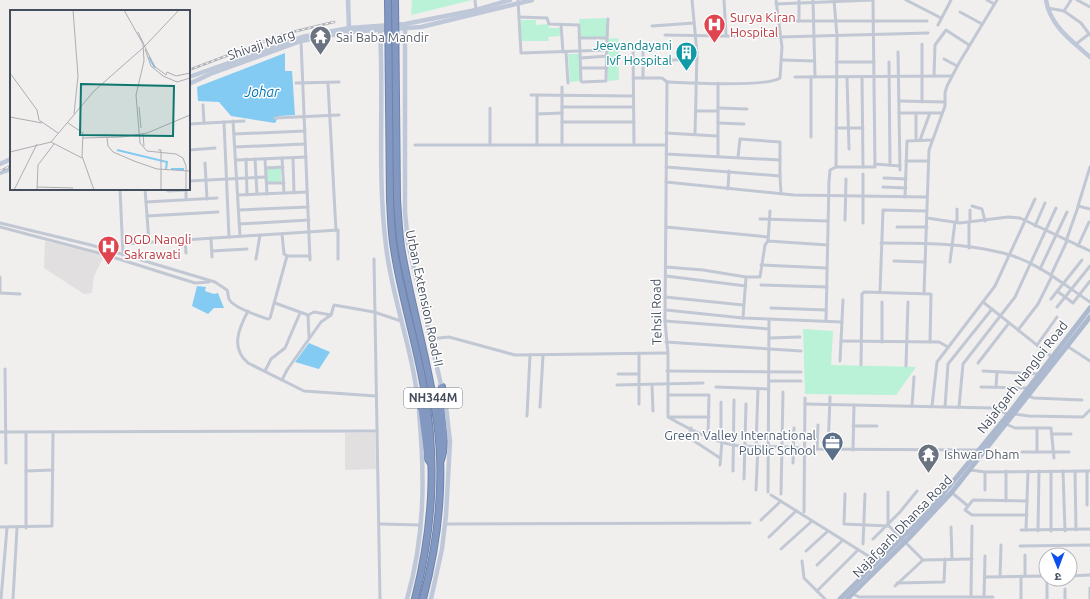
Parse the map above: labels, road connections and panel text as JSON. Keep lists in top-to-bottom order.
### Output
{
  "streets": {
    "highway": ["Urban Extension Road-II", "NH344M"],
    "main road": ["Najafgarh Nangloi Road", "Najafgarh Dhansa Road"],
    "street": ["Shivaji Marg", "Tehsil Road"]
  },
  "crossings": [
    ["Najafgarh Nangloi Road", "Najafgarh Dhansa Road"]
  ],
  "water": ["Johar"],
  "places": {
    "hospital": ["Surya Kiran Hospital", "DGD Nangli Sakrawati"],
    "temple": ["Sai Baba Mandir", "Ishwar Dham"],
    "building": ["Jeevandayani Ivf Hospital"],
    "office": ["Green Valley International Public School"]
  },
  "north": "bottom"
}
